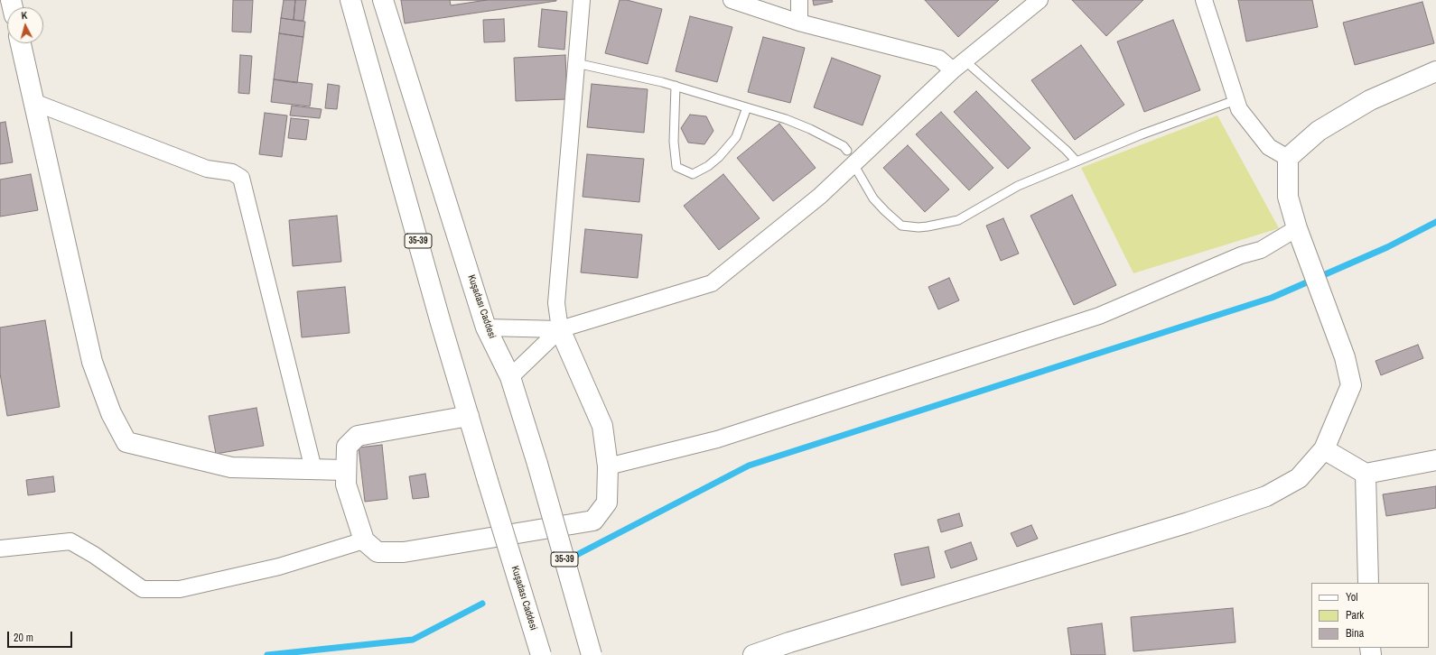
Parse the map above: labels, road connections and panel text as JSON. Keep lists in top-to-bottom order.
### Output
{
  "streets": {
    "main road": ["35-39", "Kuşadası Caddesi"]
  },
  "legend": ["Yol", "Park", "Bina"],
  "scale_bar": "20 m",
  "north": "top"
}
